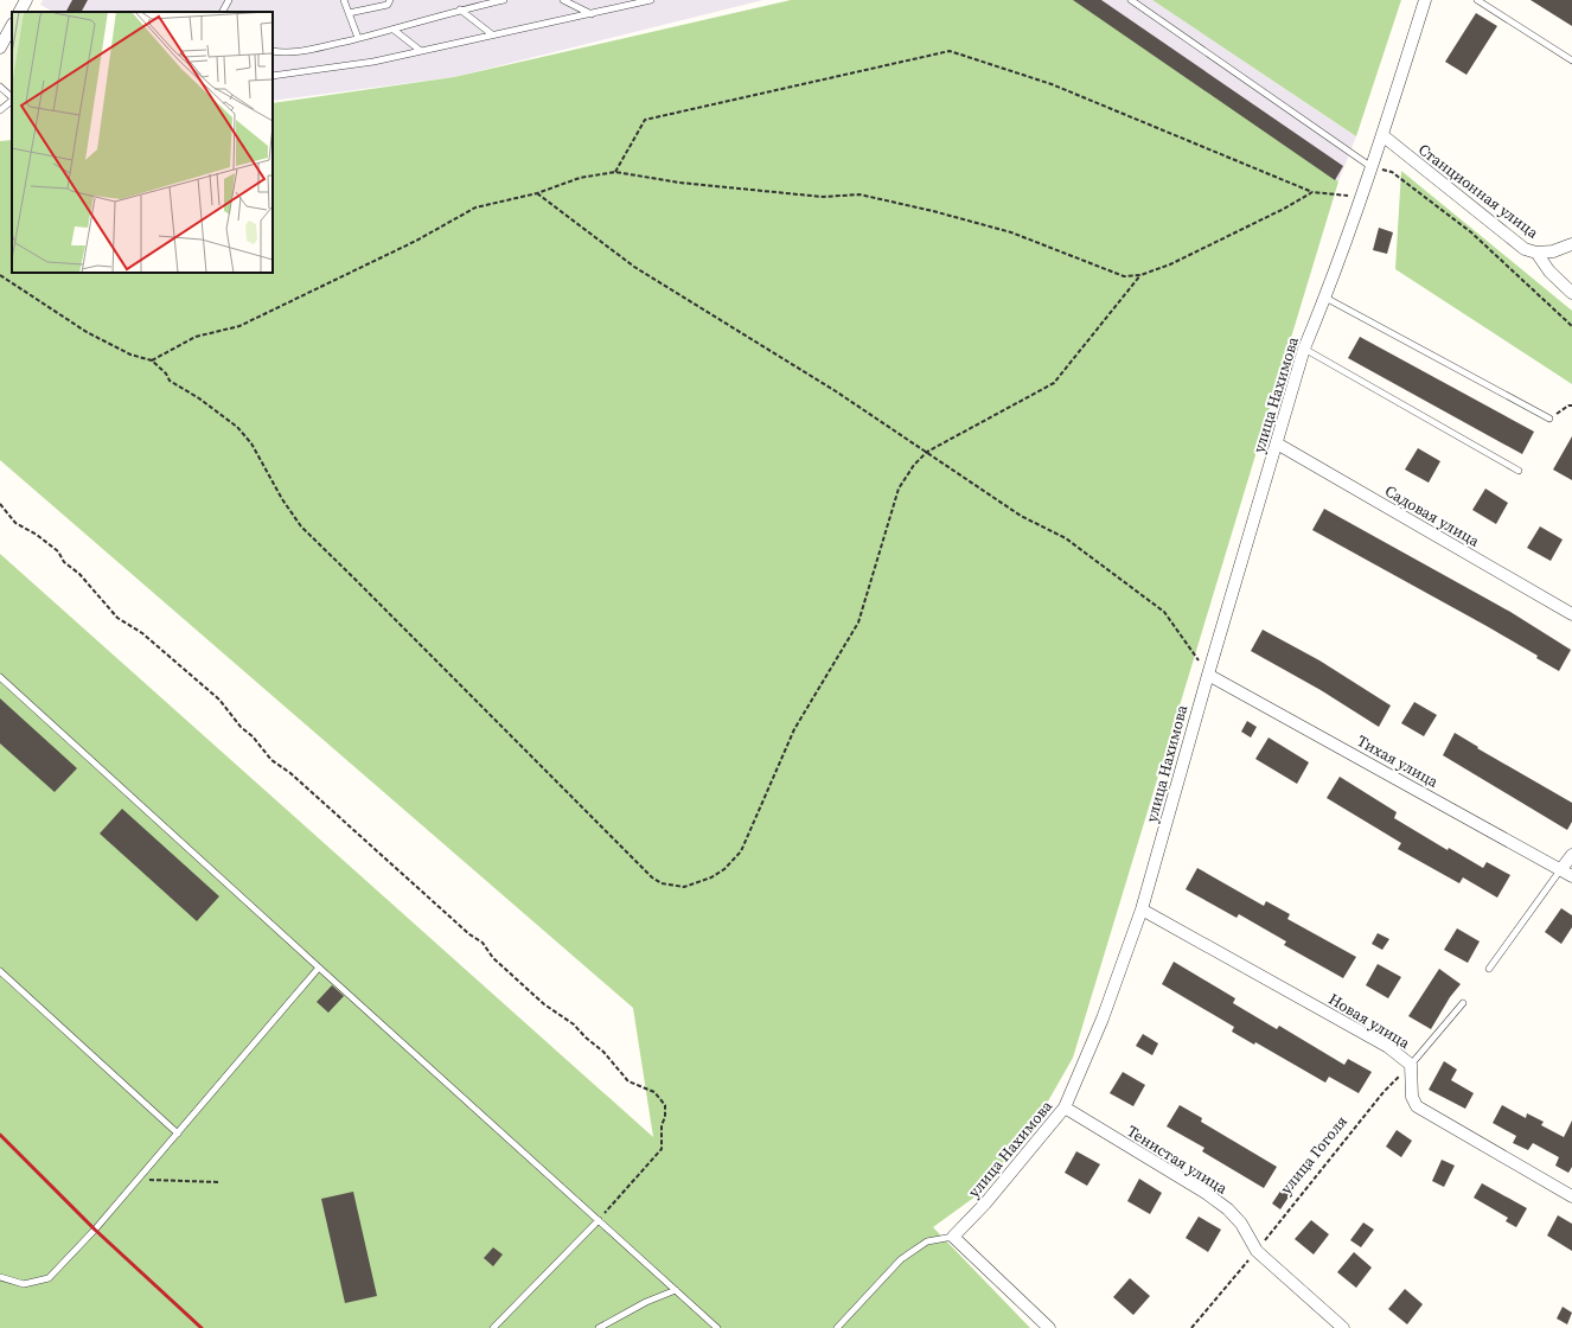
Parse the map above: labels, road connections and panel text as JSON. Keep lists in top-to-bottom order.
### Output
{
  "streets": {
    "street": [
      "Станционная улица",
      "улица Нахимова",
      "Садовая улица",
      "Тихая улица",
      "Новая улица",
      "Тенистая улица"
    ],
    "path": ["улица Гоголя"]
  },
  "crossings": [
    ["Станционная улица", "улица Нахимова"],
    ["улица Нахимова", "Садовая улица"],
    ["улица Нахимова", "Тихая улица"],
    ["улица Нахимова", "Новая улица"],
    ["улица Нахимова", "Тенистая улица"],
    ["Новая улица", "улица Гоголя"],
    ["улица Гоголя", "Тенистая улица"]
  ]
}
